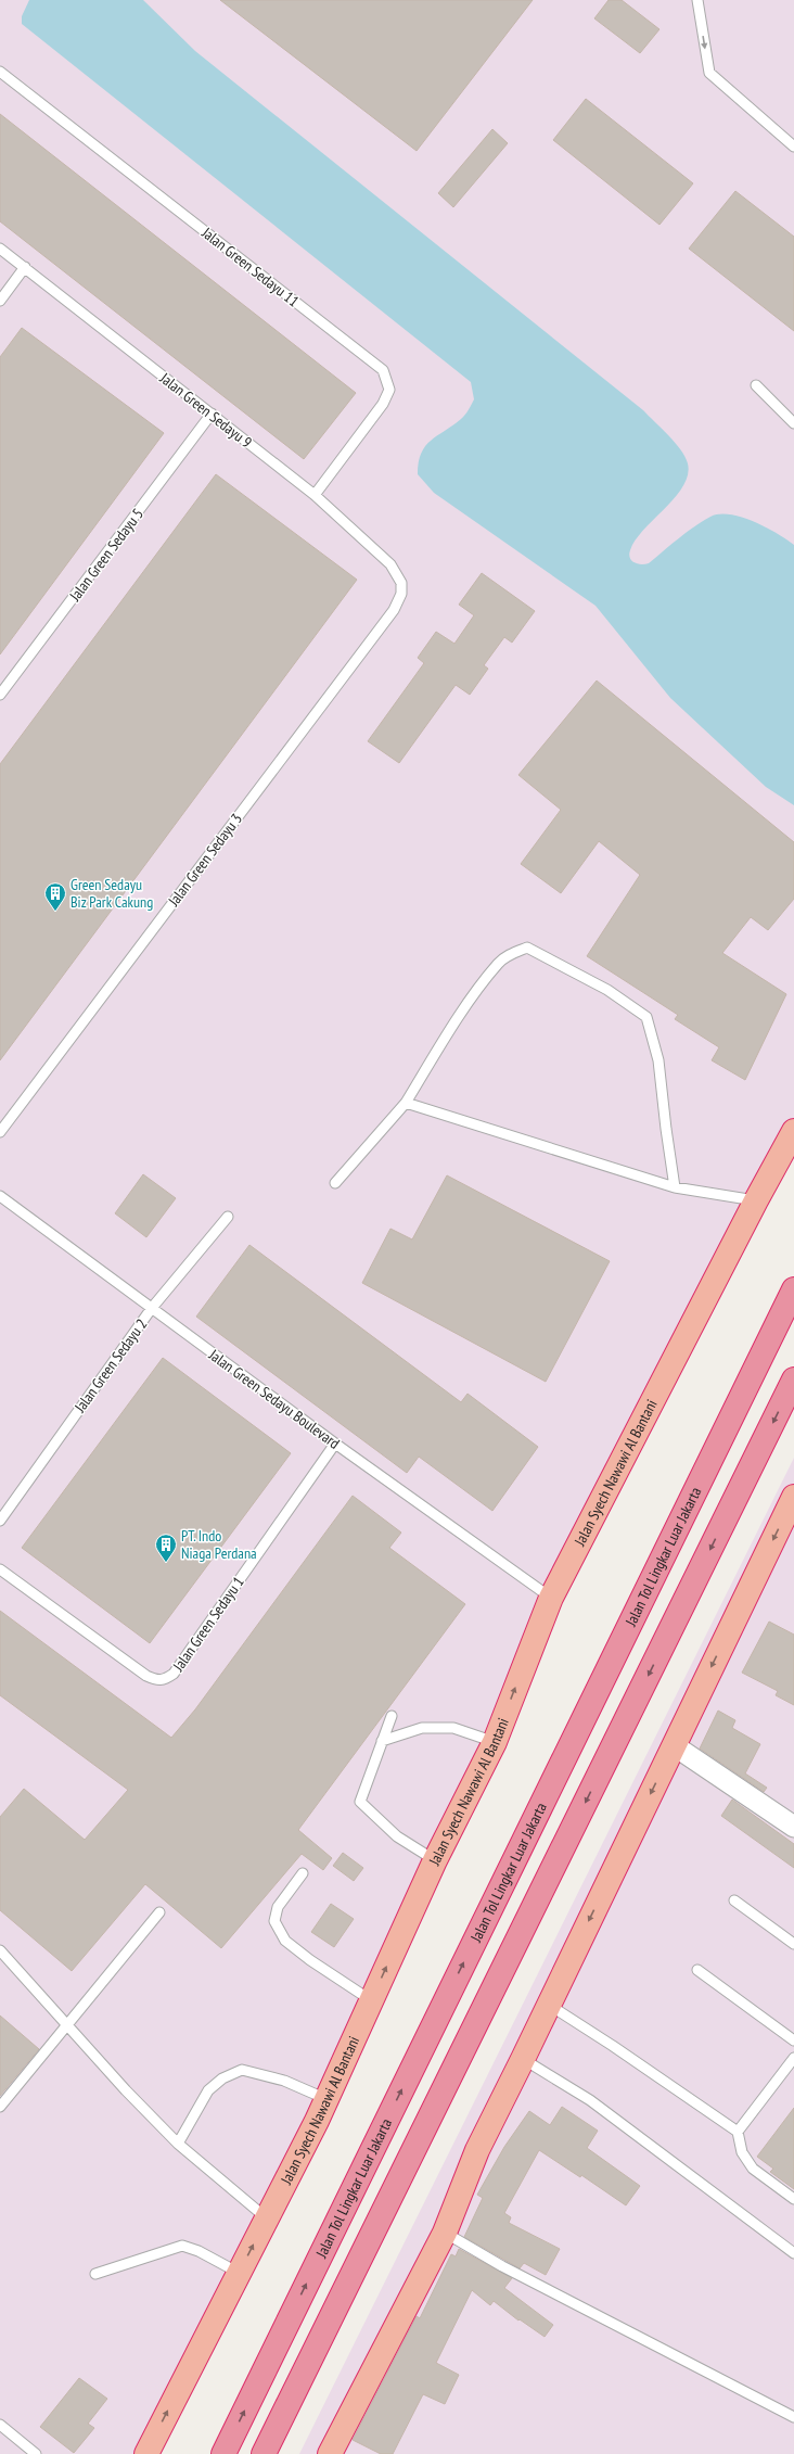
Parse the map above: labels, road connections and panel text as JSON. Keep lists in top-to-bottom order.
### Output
{
  "streets": {
    "highway": ["Jalan Syech Nawawi Al Bantani", "Jalan Tol Lingkar Luar Jakarta"],
    "lane": [
      "Jalan Green Sedayu 11",
      "Jalan Green Sedayu 9",
      "Jalan Green Sedayu 5",
      "Jalan Green Sedayu 3",
      "Jalan Green Sedayu 2",
      "Jalan Green Sedayu Boulevard",
      "Jalan Green Sedayu 1"
    ]
  },
  "crossings": [
    ["Jalan Green Sedayu 11", "Jalan Green Sedayu 9"],
    ["Jalan Green Sedayu 9", "Jalan Green Sedayu 5"],
    ["Jalan Green Sedayu 9", "Jalan Green Sedayu 3"],
    ["Jalan Green Sedayu 2", "Jalan Green Sedayu Boulevard"],
    ["Jalan Green Sedayu Boulevard", "Jalan Syech Nawawi Al Bantani"],
    ["Jalan Green Sedayu Boulevard", "Jalan Green Sedayu 1"]
  ],
  "places": {
    "building": ["Green Sedayu Biz Park Cakung", "PT. Indo Niaga Perdana"]
  }
}
